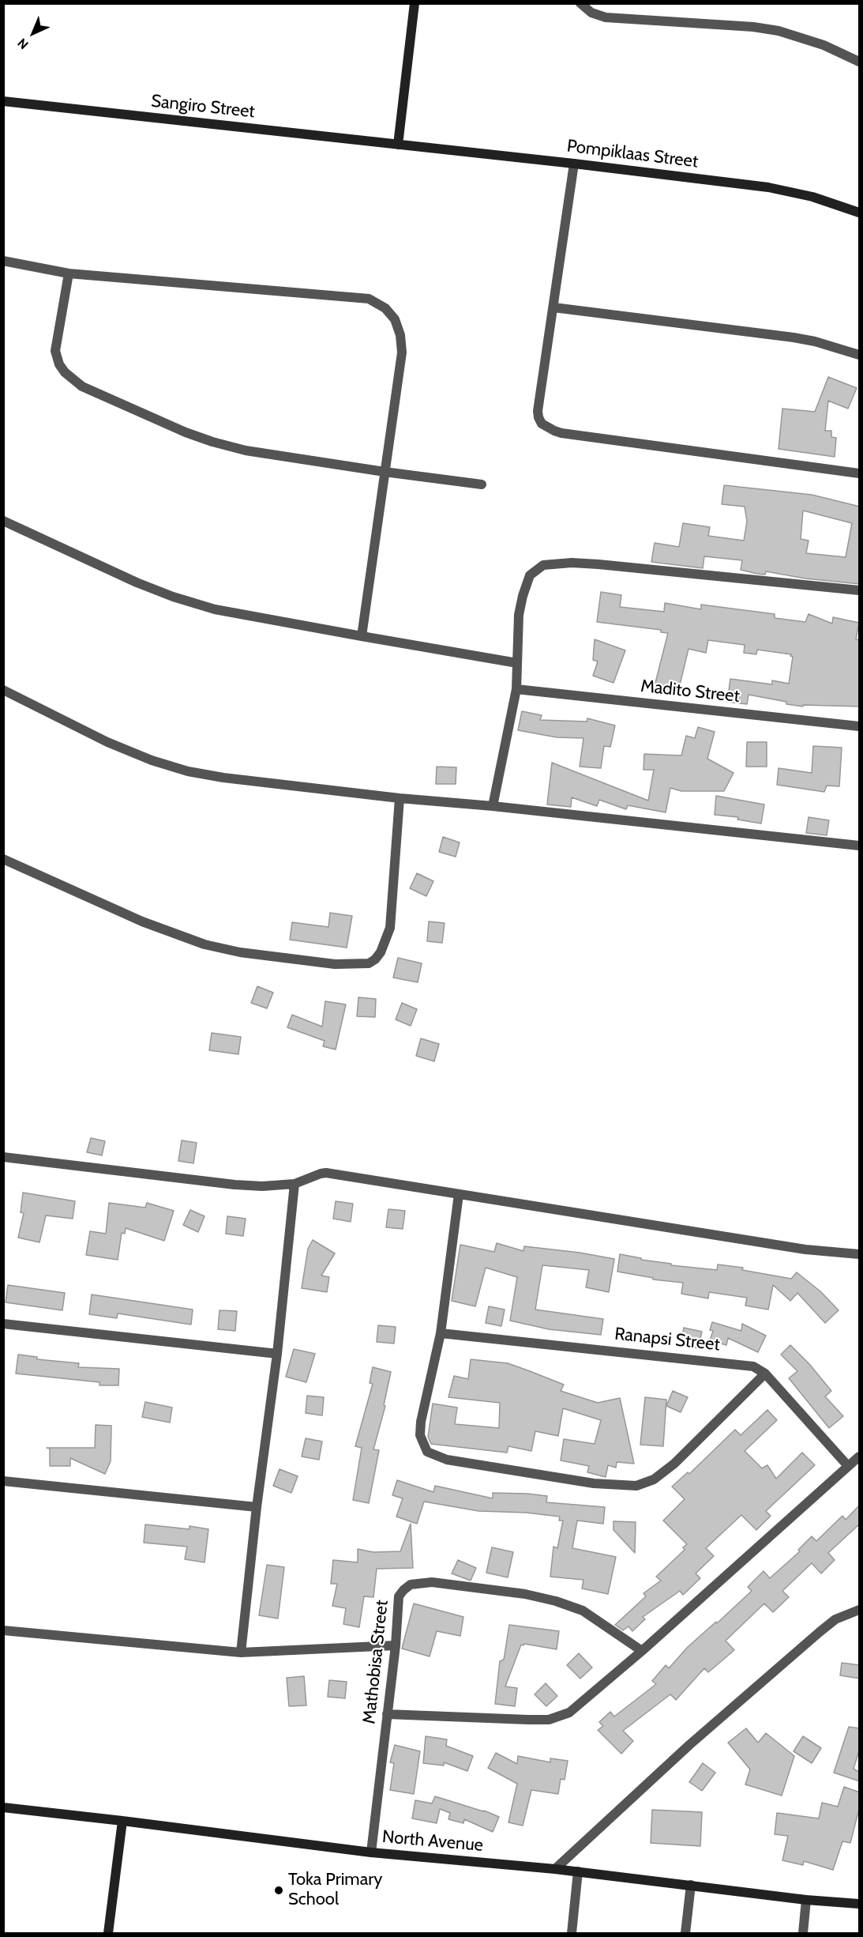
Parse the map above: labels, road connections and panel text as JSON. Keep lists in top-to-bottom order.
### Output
{
  "streets": {
    "street": [
      "Sangiro Street",
      "Pompiklaas Street",
      "Madito Street",
      "Ranapsi Street",
      "Mathobisa Street",
      "North Avenue"
    ]
  },
  "crossings": [
    ["Sangiro Street", "Pompiklaas Street"],
    ["Mathobisa Street", "North Avenue"]
  ],
  "places": ["Toka Primary School"],
  "north": "bottom left"
}
